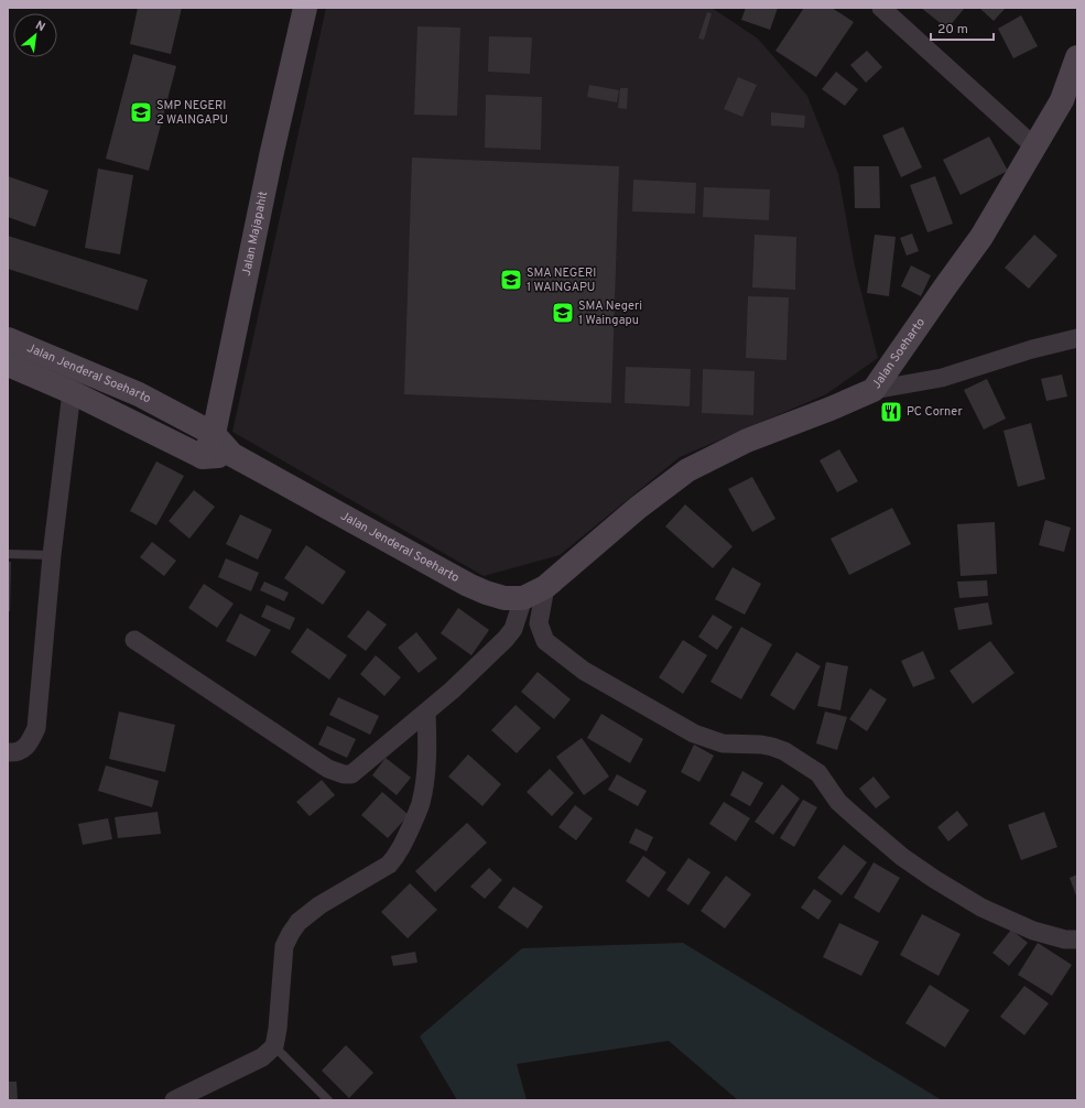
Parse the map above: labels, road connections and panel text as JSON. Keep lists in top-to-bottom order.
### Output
{
  "streets": {
    "street": ["Jalan Majapahit", "Jalan Soeharto", "Jalan Jenderal Soeharto"]
  },
  "crossings": [
    ["Jalan Majapahit", "Jalan Jenderal Soeharto"],
    ["Jalan Soeharto", "Jalan Jenderal Soeharto"]
  ],
  "places": {
    "school or university": ["SMP NEGERI 2 WAINGAPU", "SMA NEGERI 1 WAINGAPU", "SMA Negeri 1 Waingapu"],
    "restaurant": ["PC Corner"]
  },
  "scale_bar": "20 m",
  "north": "top right"
}
